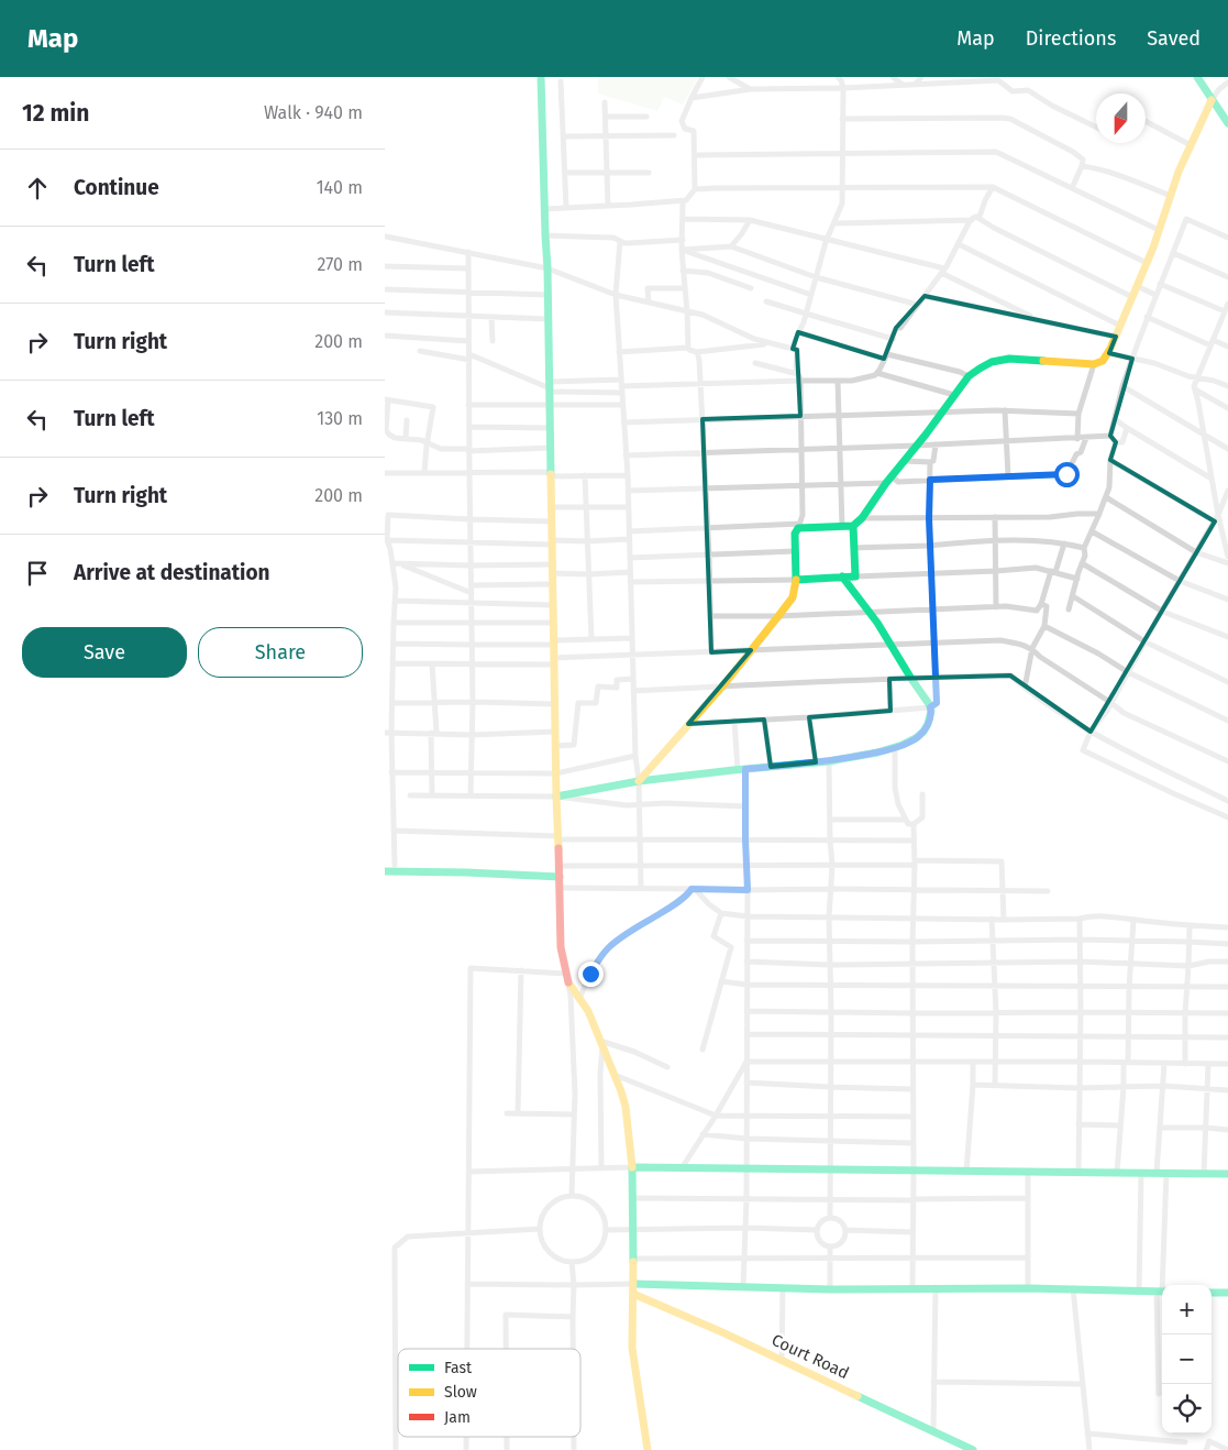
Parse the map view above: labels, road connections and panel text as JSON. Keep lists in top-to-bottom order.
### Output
{
  "streets": {
    "street": ["Court Road"]
  },
  "legend": ["Fast", "Slow", "Jam"],
  "north": "bottom",
  "page": {
    "header": "Map",
    "nav": ["Map", "Directions", "Saved"],
    "heading": ["12 min", "Walk · 940 m"],
    "list": [
      ["Continue", "140 m"],
      ["Turn left", "270 m"],
      ["Turn right", "200 m"],
      ["Turn left", "130 m"],
      ["Turn right", "200 m"],
      "Arrive at destination"
    ],
    "buttons": ["Save", "Share"],
    "map_buttons": ["+", "−"]
  }
}
